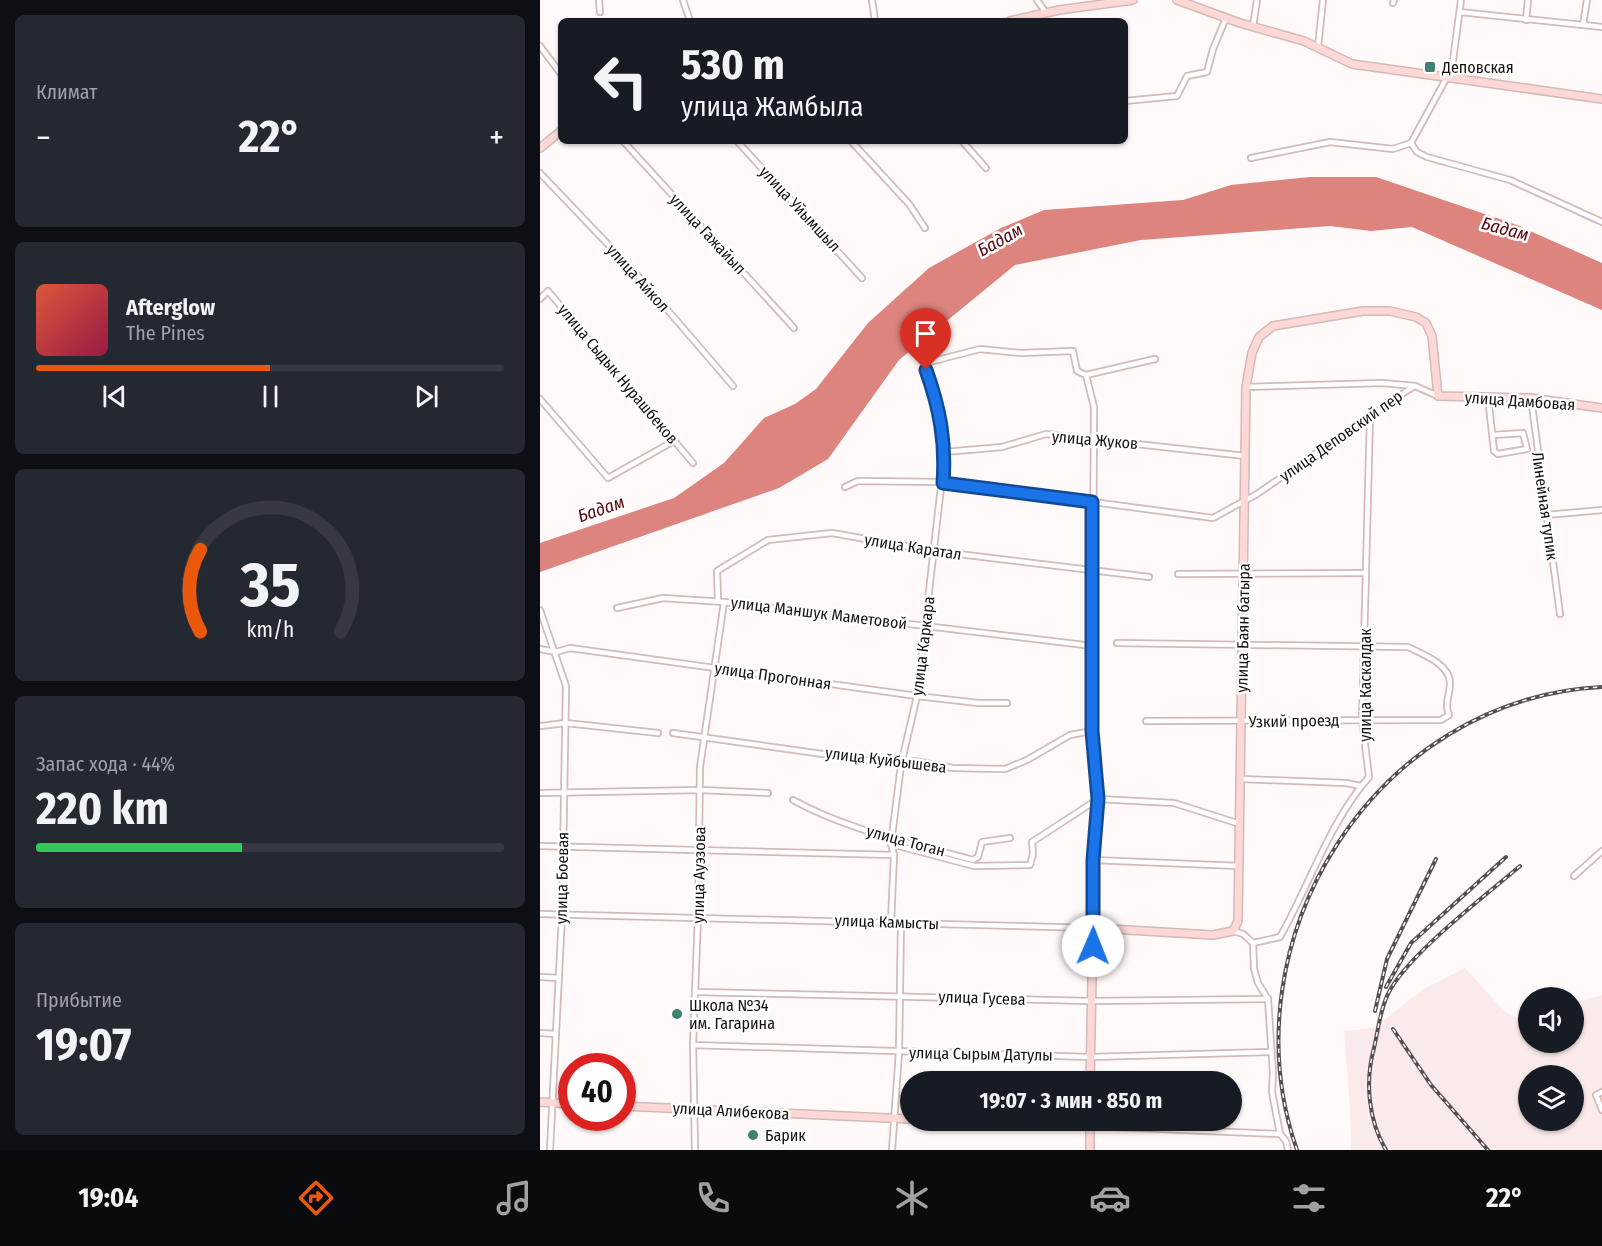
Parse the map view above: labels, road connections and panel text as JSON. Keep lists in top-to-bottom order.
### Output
{
  "streets": {
    "street": [
      "улица Уйымшыл",
      "улица Гажайып",
      "улица Айкол",
      "улица Сыдык Нурашбеков",
      "улица Дамбовая",
      "улица Деповский пер",
      "улица Жуков",
      "Линейная тупик",
      "улица Каратал",
      "улица Маншук Маметовой",
      "улица Баян батыра",
      "улица Каркара",
      "улица Прогонная",
      "улица Каскалдак",
      "Узкий проезд",
      "улица Куйбышева",
      "улица Тоган",
      "улица Ауэзова",
      "улица Боевая",
      "улица Камысты",
      "улица Гусева",
      "улица Сырым Датулы",
      "улица Алибекова"
    ]
  },
  "crossings": [
    ["улица Дамбовая", "улица Деповский пер"],
    ["улица Дамбовая", "Линейная тупик"],
    ["улица Дамбовая", "улица Баян батыра"],
    ["улица Деповский пер", "улица Баян батыра"],
    ["улица Деповский пер", "улица Каркара"],
    ["улица Деповский пер", "улица Каскалдак"],
    ["улица Жуков", "улица Баян батыра"],
    ["улица Жуков", "улица Каркара"],
    ["улица Каратал", "улица Маншук Маметовой"],
    ["улица Каратал", "улица Каркара"],
    ["улица Каратал", "улица Ауэзова"],
    ["улица Маншук Маметовой", "улица Каркара"],
    ["улица Маншук Маметовой", "улица Ауэзова"],
    ["улица Баян батыра", "Узкий проезд"],
    ["улица Баян батыра", "улица Камысты"],
    ["улица Каркара", "улица Прогонная"],
    ["улица Каркара", "улица Куйбышева"],
    ["улица Каркара", "улица Тоган"],
    ["улица Каркара", "улица Камысты"],
    ["улица Прогонная", "улица Ауэзова"],
    ["улица Прогонная", "улица Боевая"],
    ["улица Каскалдак", "Узкий проезд"],
    ["улица Куйбышева", "улица Ауэзова"],
    ["улица Ауэзова", "улица Камысты"],
    ["улица Ауэзова", "улица Гусева"],
    ["улица Ауэзова", "улица Сырым Датулы"],
    ["улица Ауэзова", "улица Алибекова"],
    ["улица Боевая", "улица Камысты"]
  ],
  "water": ["Бадам"],
  "places": {
    "transit": ["Деповская"],
    "other": ["Школа №34 им. Гагарина", "Барик"]
  },
  "page": {
    "tile": [
      "Климат",
      ["Запас хода · 44%", "220 km"],
      ["Прибытие", "19:07"]
    ],
    "turn": ["530 m", "улица Жамбыла"],
    "heat": ["−", "22°", "+"],
    "song": ["Afterglow", "The Pines"],
    "limit": "40",
    "trip": "19:07 · 3 мин · 850 m",
    "tabs": ["19:04", "22°"],
    "gauge": ["35", "km/h"]
  }
}
